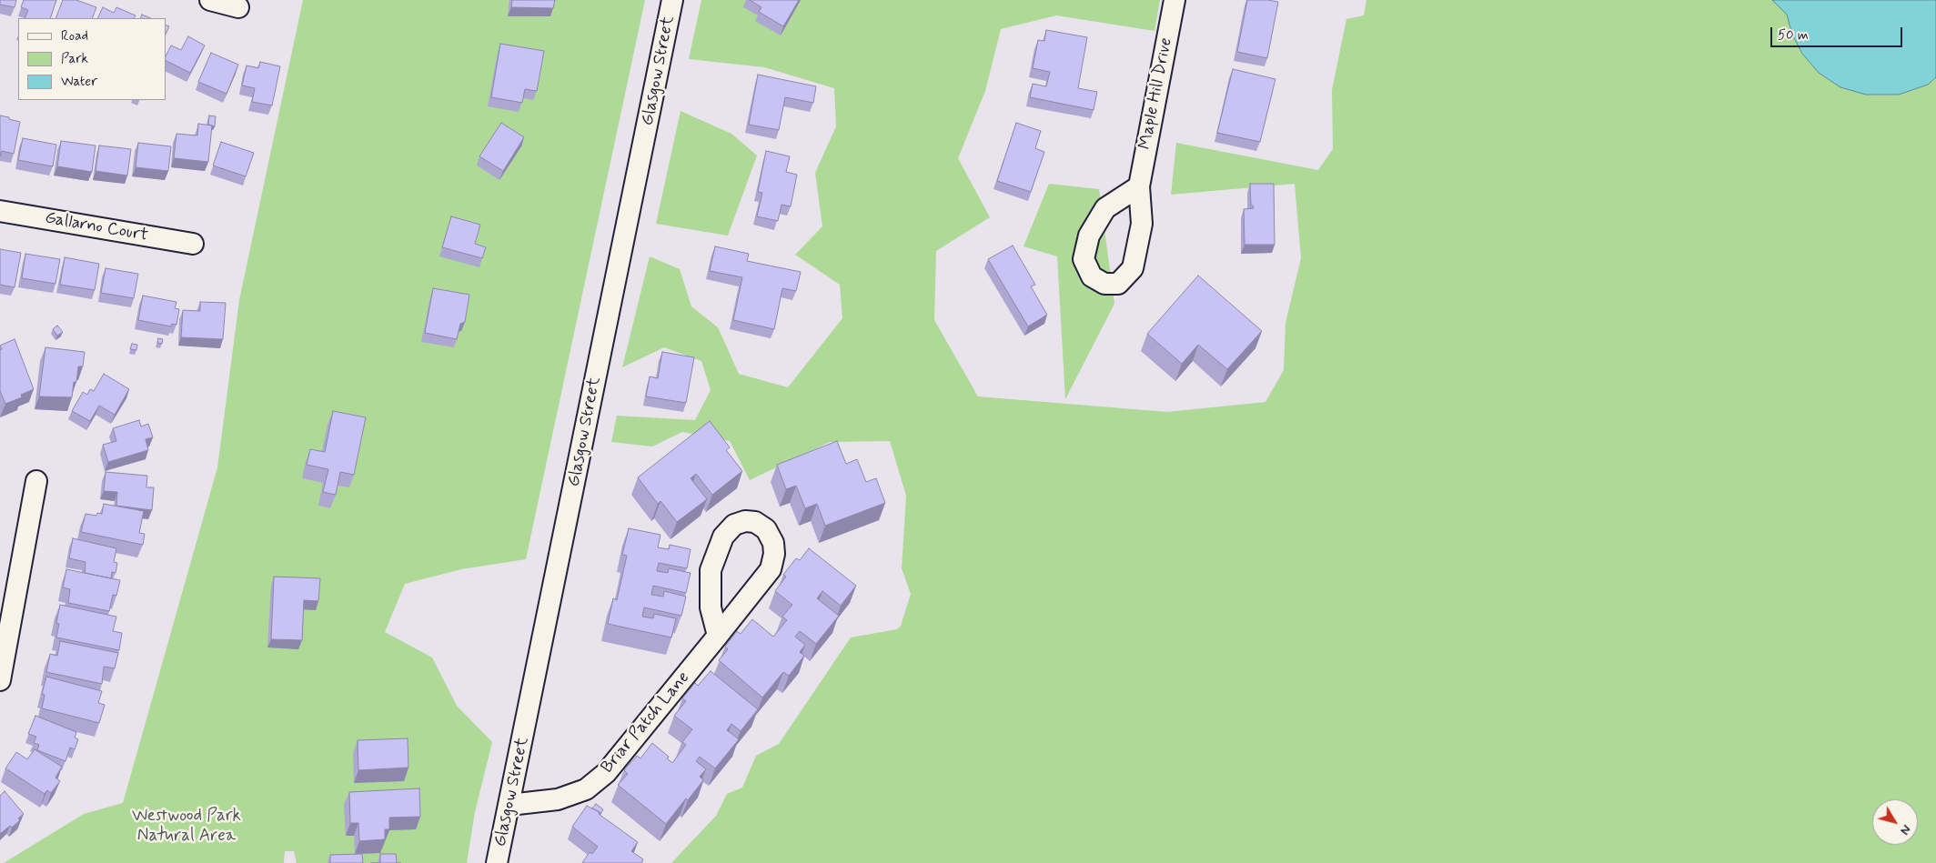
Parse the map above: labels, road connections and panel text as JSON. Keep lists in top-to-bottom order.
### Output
{
  "streets": {
    "street": [
      "Glasgow Street",
      "Maple Hill Drive",
      "Gallarno Court",
      "Briar Patch Lane"
    ]
  },
  "crossings": [
    ["Glasgow Street", "Briar Patch Lane"]
  ],
  "parks": ["Westwood Park Natural Area"],
  "legend": ["Road", "Park", "Water"],
  "scale_bar": "50 m",
  "north": "bottom right"
}
